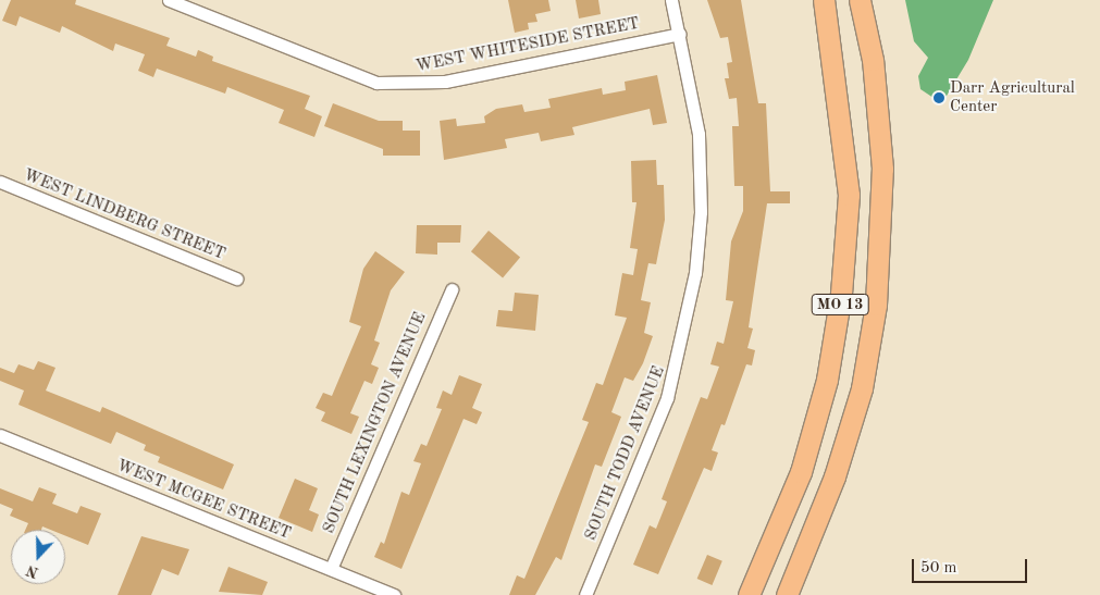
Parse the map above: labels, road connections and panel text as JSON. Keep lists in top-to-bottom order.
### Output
{
  "streets": {
    "main road": ["MO 13"],
    "street": [
      "WEST WHITESIDE STREET",
      "WEST LINDBERG STREET",
      "SOUTH LEXINGTON AVENUE",
      "SOUTH TODD AVENUE",
      "WEST MCGEE STREET"
    ]
  },
  "crossings": [
    ["WEST WHITESIDE STREET", "SOUTH TODD AVENUE"],
    ["SOUTH LEXINGTON AVENUE", "WEST MCGEE STREET"]
  ],
  "places": ["Darr Agricultural Center"],
  "scale_bar": "50 m",
  "north": "bottom"
}
